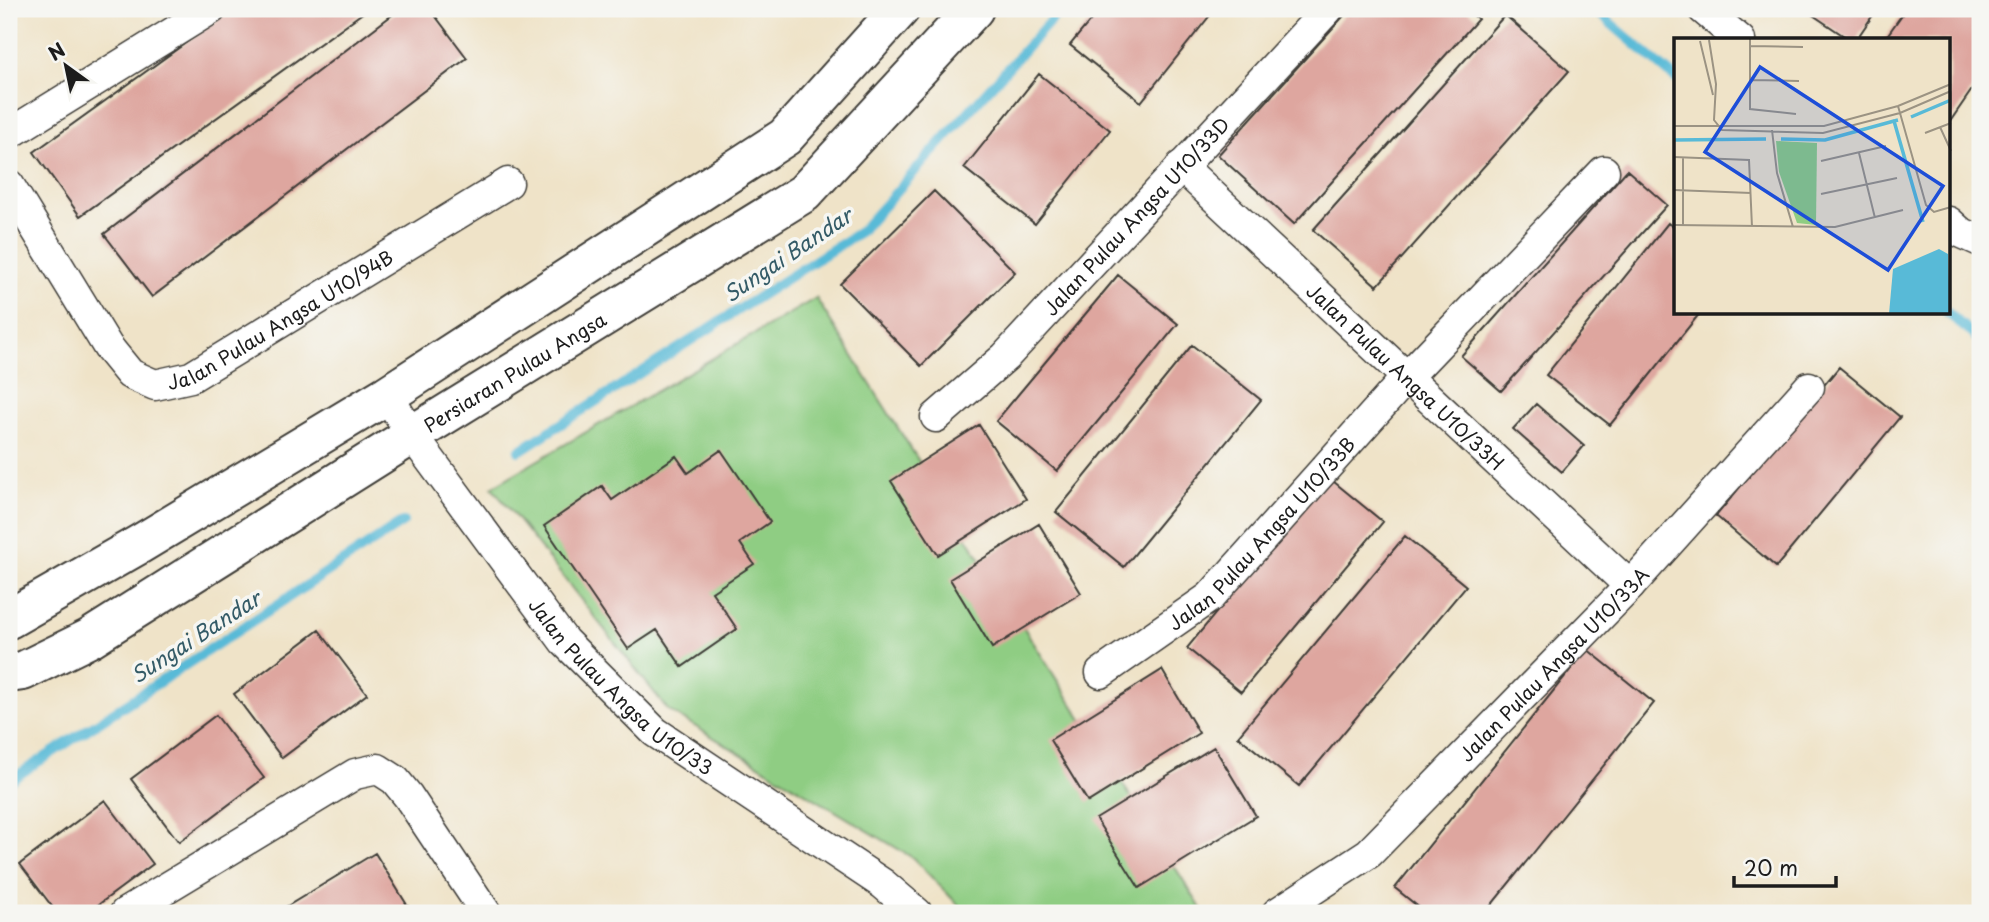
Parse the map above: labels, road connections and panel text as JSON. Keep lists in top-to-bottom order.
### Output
{
  "streets": {
    "street": [
      "Jalan Pulau Angsa U10/33D",
      "Jalan Pulau Angsa U10/94B",
      "Persiaran Pulau Angsa",
      "Jalan Pulau Angsa U10/33H",
      "Jalan Pulau Angsa U10/33B",
      "Jalan Pulau Angsa U10/33A",
      "Jalan Pulau Angsa U10/33"
    ]
  },
  "crossings": [
    ["Jalan Pulau Angsa U10/33D", "Jalan Pulau Angsa U10/33H"],
    ["Persiaran Pulau Angsa", "Jalan Pulau Angsa U10/33"],
    ["Jalan Pulau Angsa U10/33H", "Jalan Pulau Angsa U10/33B"],
    ["Jalan Pulau Angsa U10/33H", "Jalan Pulau Angsa U10/33A"]
  ],
  "water": ["Sungai Bandar"],
  "scale_bar": "20 m",
  "north": "top left"
}
